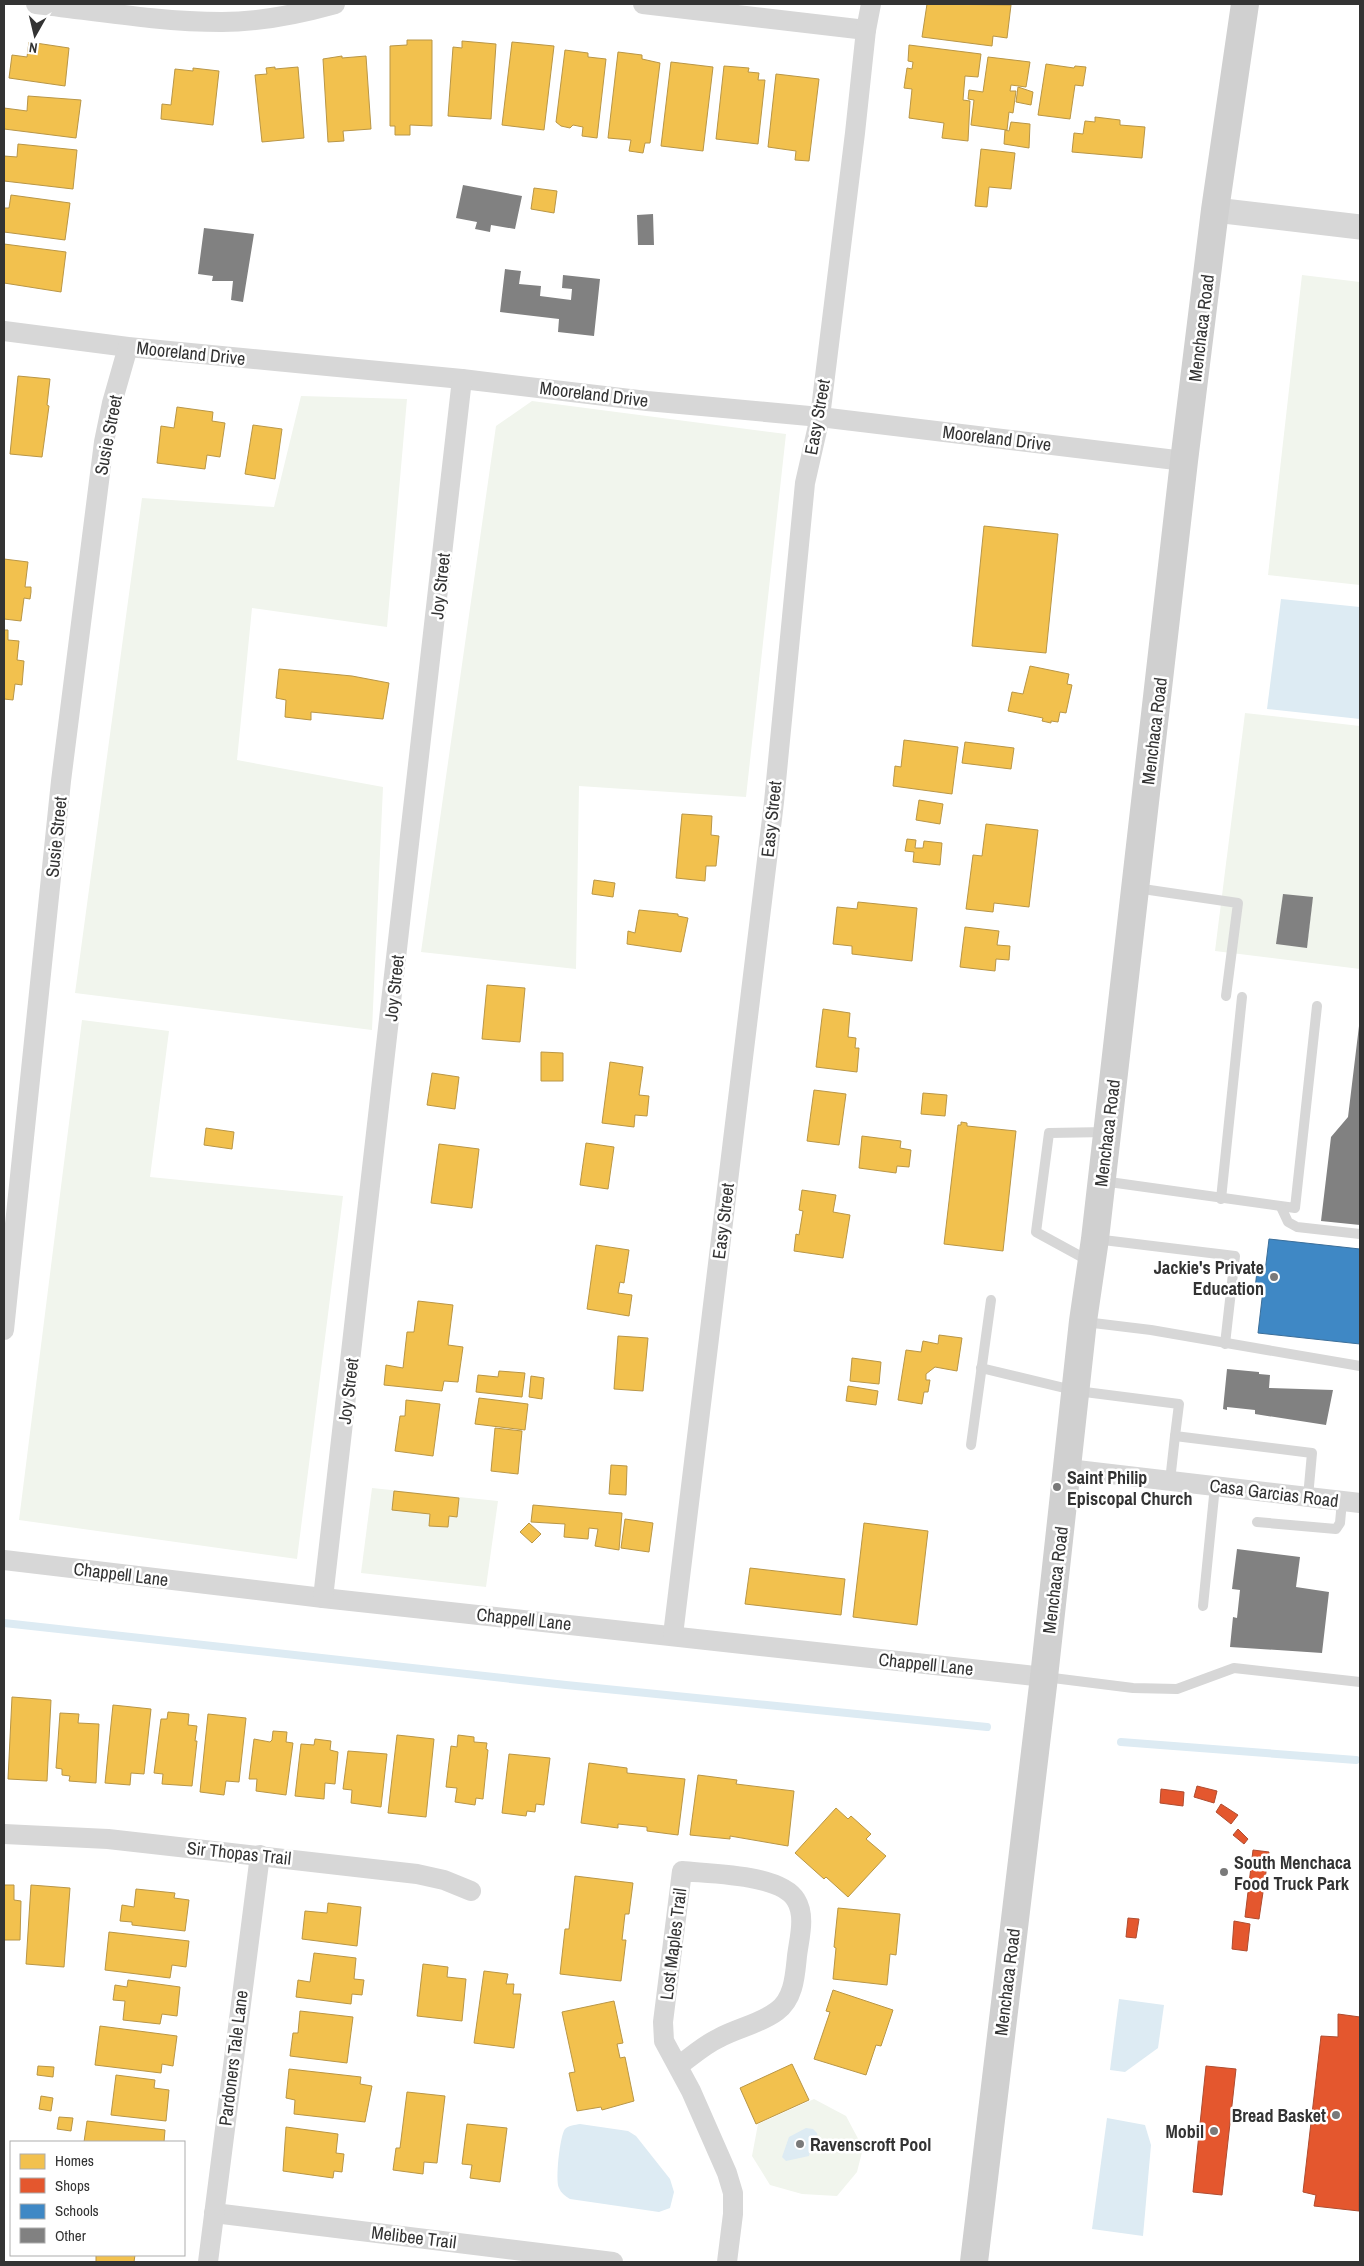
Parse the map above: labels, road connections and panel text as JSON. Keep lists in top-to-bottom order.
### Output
{
  "streets": {
    "main road": ["Menchaca Road"],
    "street": [
      "Mooreland Drive",
      "Easy Street",
      "Susie Street",
      "Joy Street",
      "Casa Garcias Road",
      "Chappell Lane",
      "Sir Thopas Trail",
      "Lost Maples Trail",
      "Pardoners Tale Lane",
      "Melibee Trail"
    ]
  },
  "crossings": [
    ["Menchaca Road", "Mooreland Drive"],
    ["Menchaca Road", "Casa Garcias Road"],
    ["Menchaca Road", "Chappell Lane"],
    ["Mooreland Drive", "Easy Street"],
    ["Mooreland Drive", "Susie Street"],
    ["Mooreland Drive", "Joy Street"],
    ["Easy Street", "Chappell Lane"],
    ["Joy Street", "Chappell Lane"],
    ["Sir Thopas Trail", "Pardoners Tale Lane"],
    ["Pardoners Tale Lane", "Melibee Trail"]
  ],
  "places": [
    "Jackie's Private Education",
    "Saint Philip Episcopal Church",
    "South Menchaca Food Truck Park",
    "Bread Basket",
    "Mobil",
    "Ravenscroft Pool"
  ],
  "legend": [
    "Homes",
    "Shops",
    "Schools",
    "Other"
  ],
  "north": "bottom"
}
